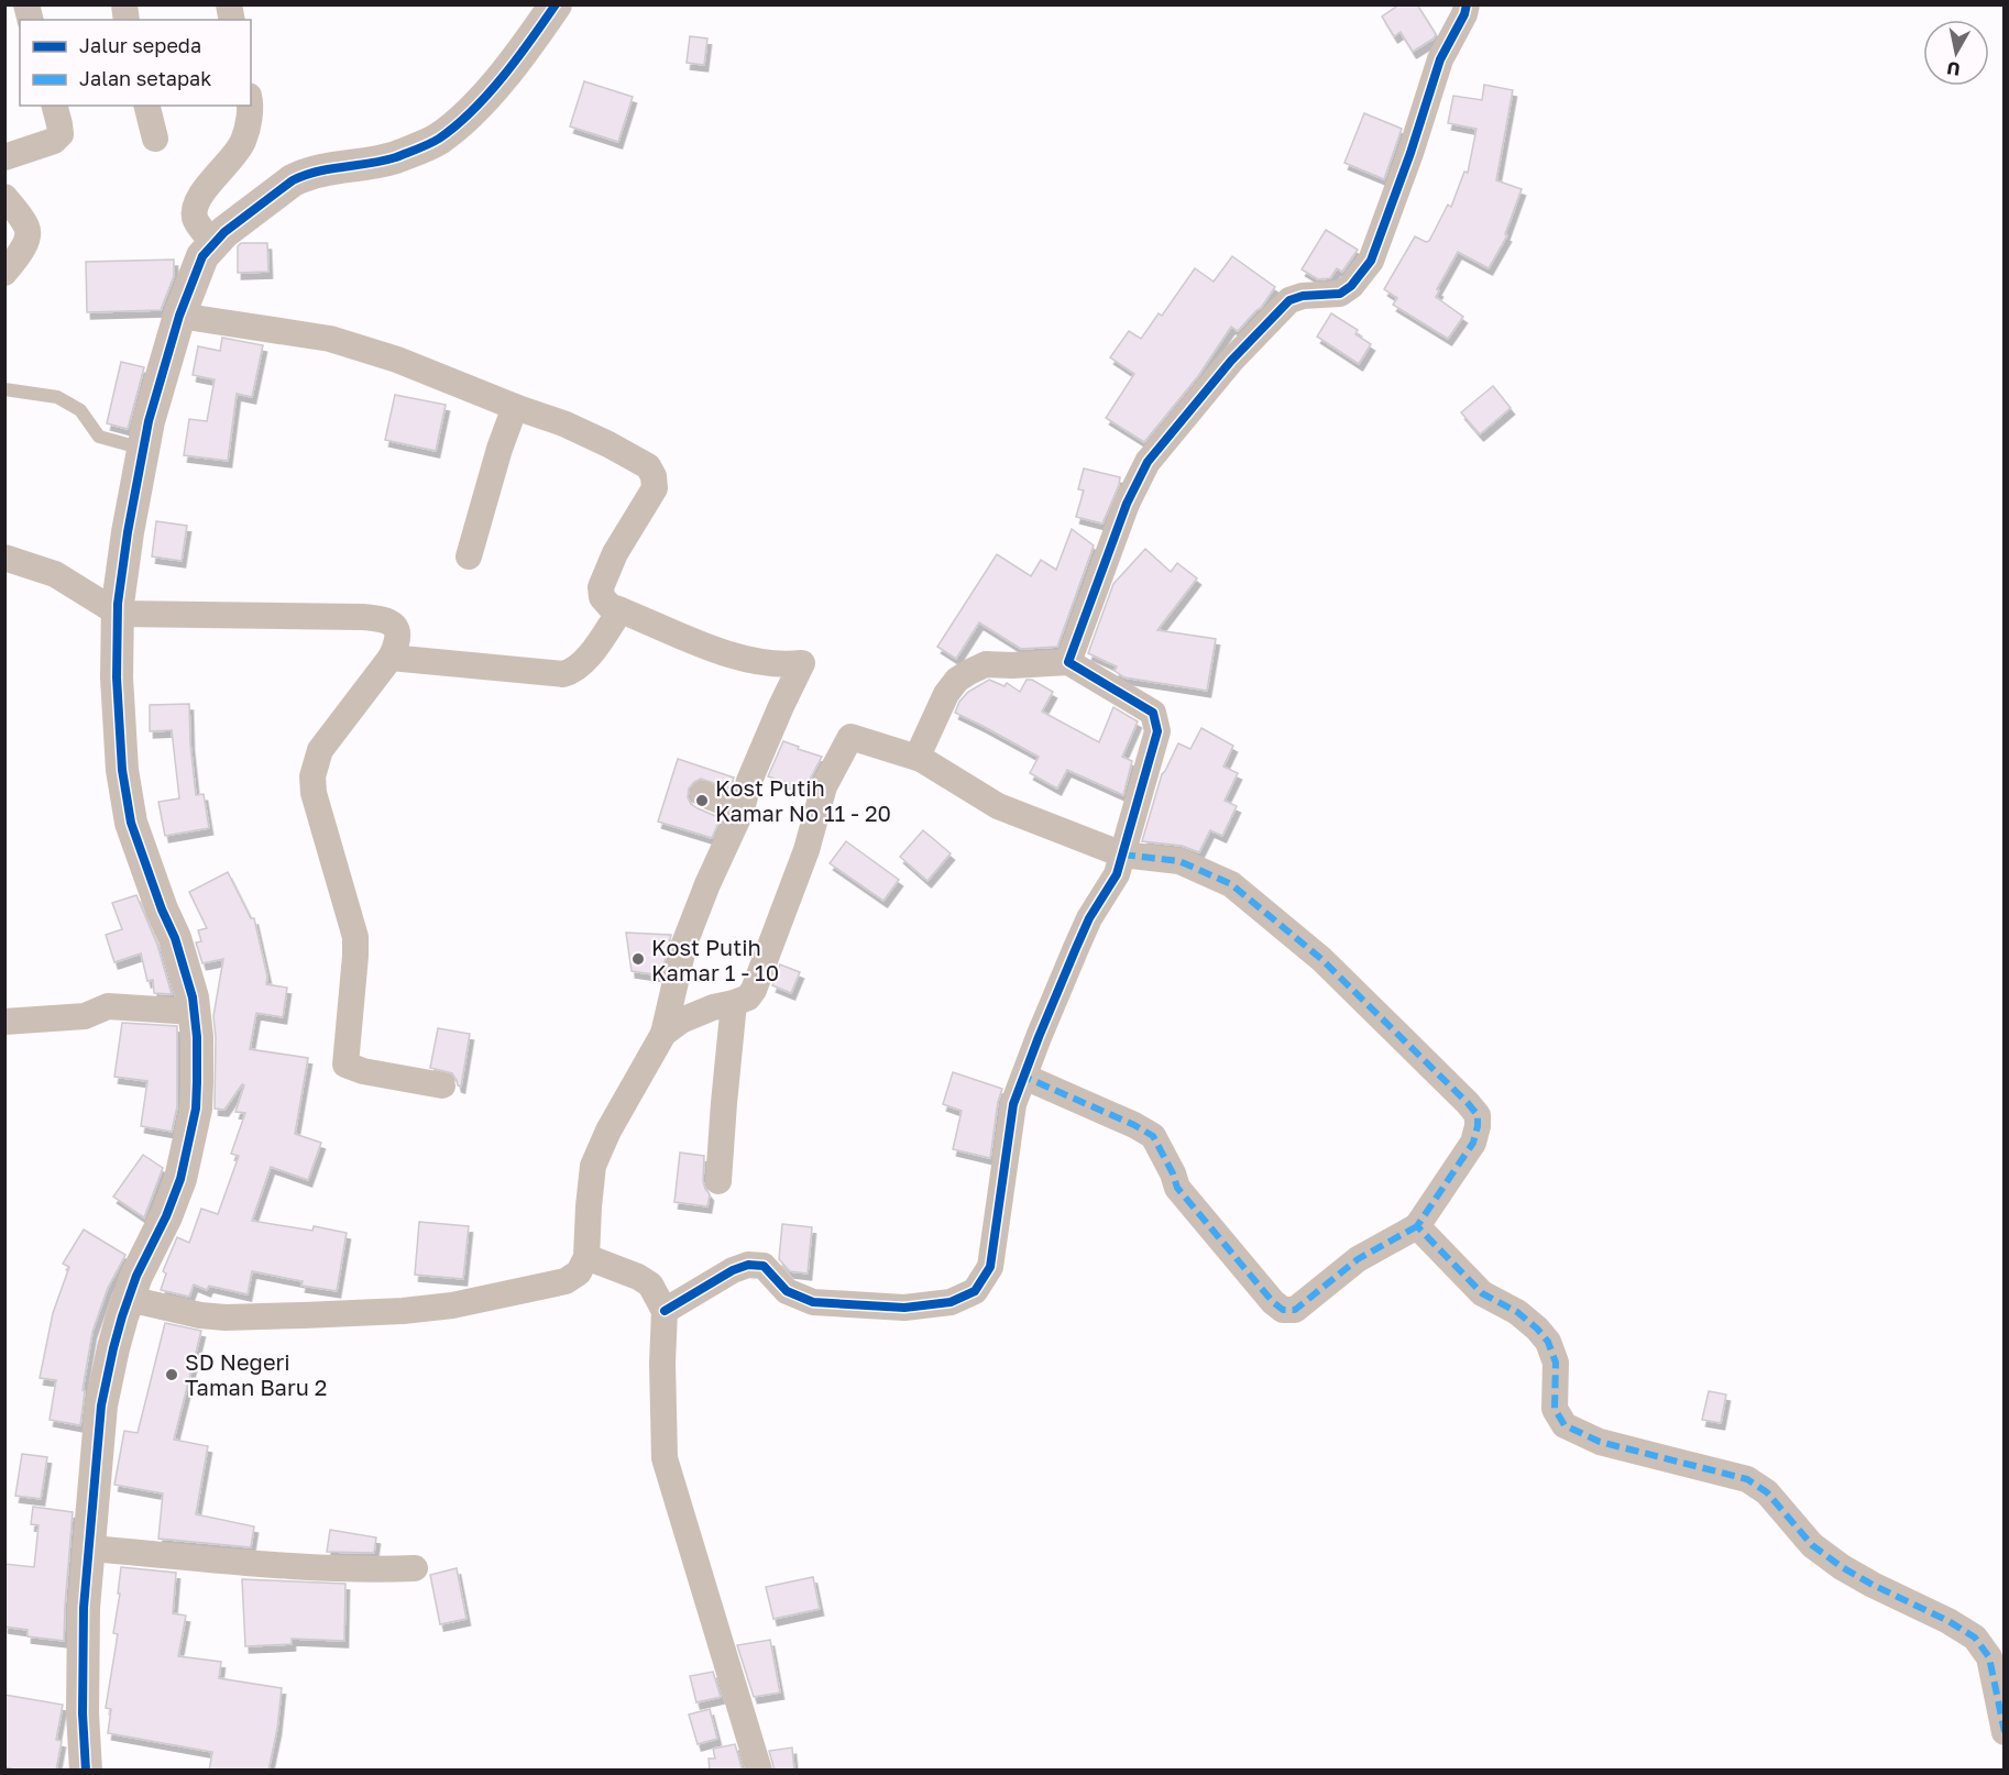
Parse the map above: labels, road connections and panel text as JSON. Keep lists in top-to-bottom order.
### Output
{
  "places": ["Kost Putih Kamar No 11 - 20", "Kost Putih Kamar 1 - 10", "SD Negeri Taman Baru 2"],
  "legend": ["Jalur sepeda", "Jalan setapak"],
  "north": "bottom"
}
